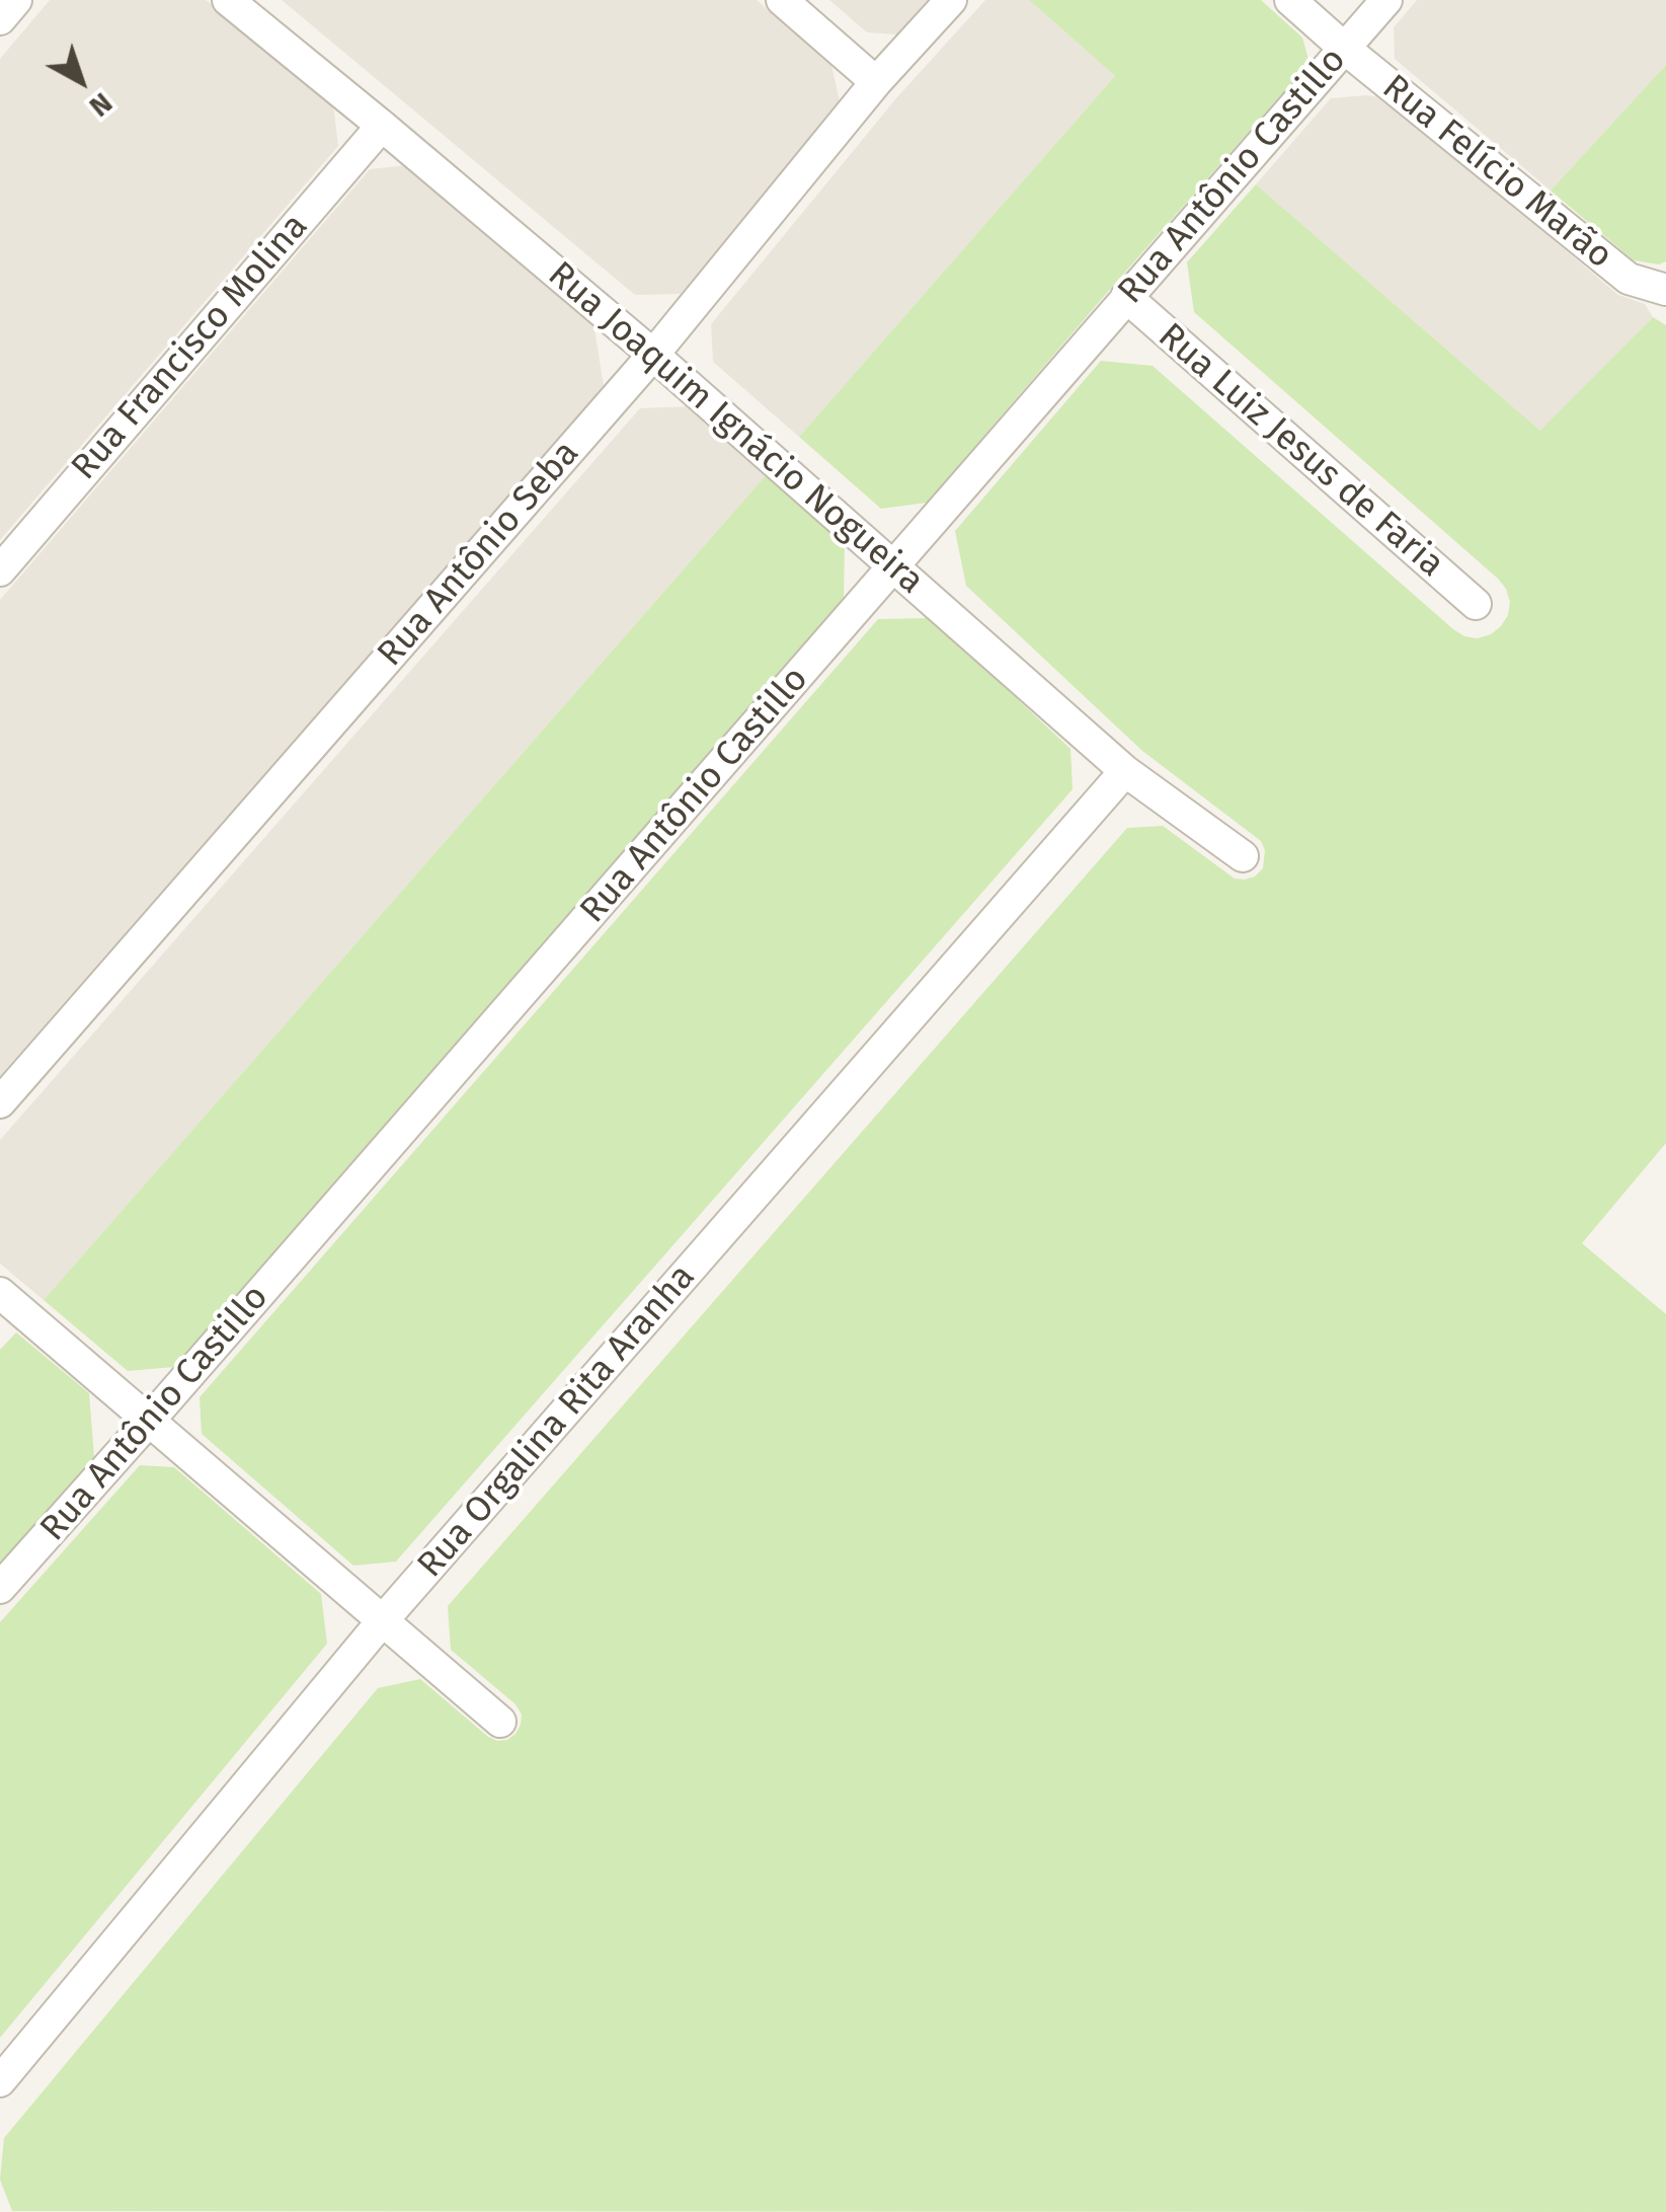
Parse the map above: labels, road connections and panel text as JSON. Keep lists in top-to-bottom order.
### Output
{
  "streets": {
    "street": [
      "Rua Felício Marão",
      "Rua Antônio Castillo",
      "Rua Francisco Molina",
      "Rua Joaquim Ignácio Nogueira",
      "Rua Luiz Jesus de Faria",
      "Rua Antônio Seba",
      "Rua Orgalina Rita Aranha"
    ]
  },
  "crossings": [
    ["Rua Felício Marão", "Rua Antônio Castillo"],
    ["Rua Antônio Castillo", "Rua Joaquim Ignácio Nogueira"],
    ["Rua Antônio Castillo", "Rua Luiz Jesus de Faria"],
    ["Rua Francisco Molina", "Rua Joaquim Ignácio Nogueira"],
    ["Rua Joaquim Ignácio Nogueira", "Rua Antônio Seba"],
    ["Rua Joaquim Ignácio Nogueira", "Rua Orgalina Rita Aranha"]
  ],
  "north": "bottom right"
}
